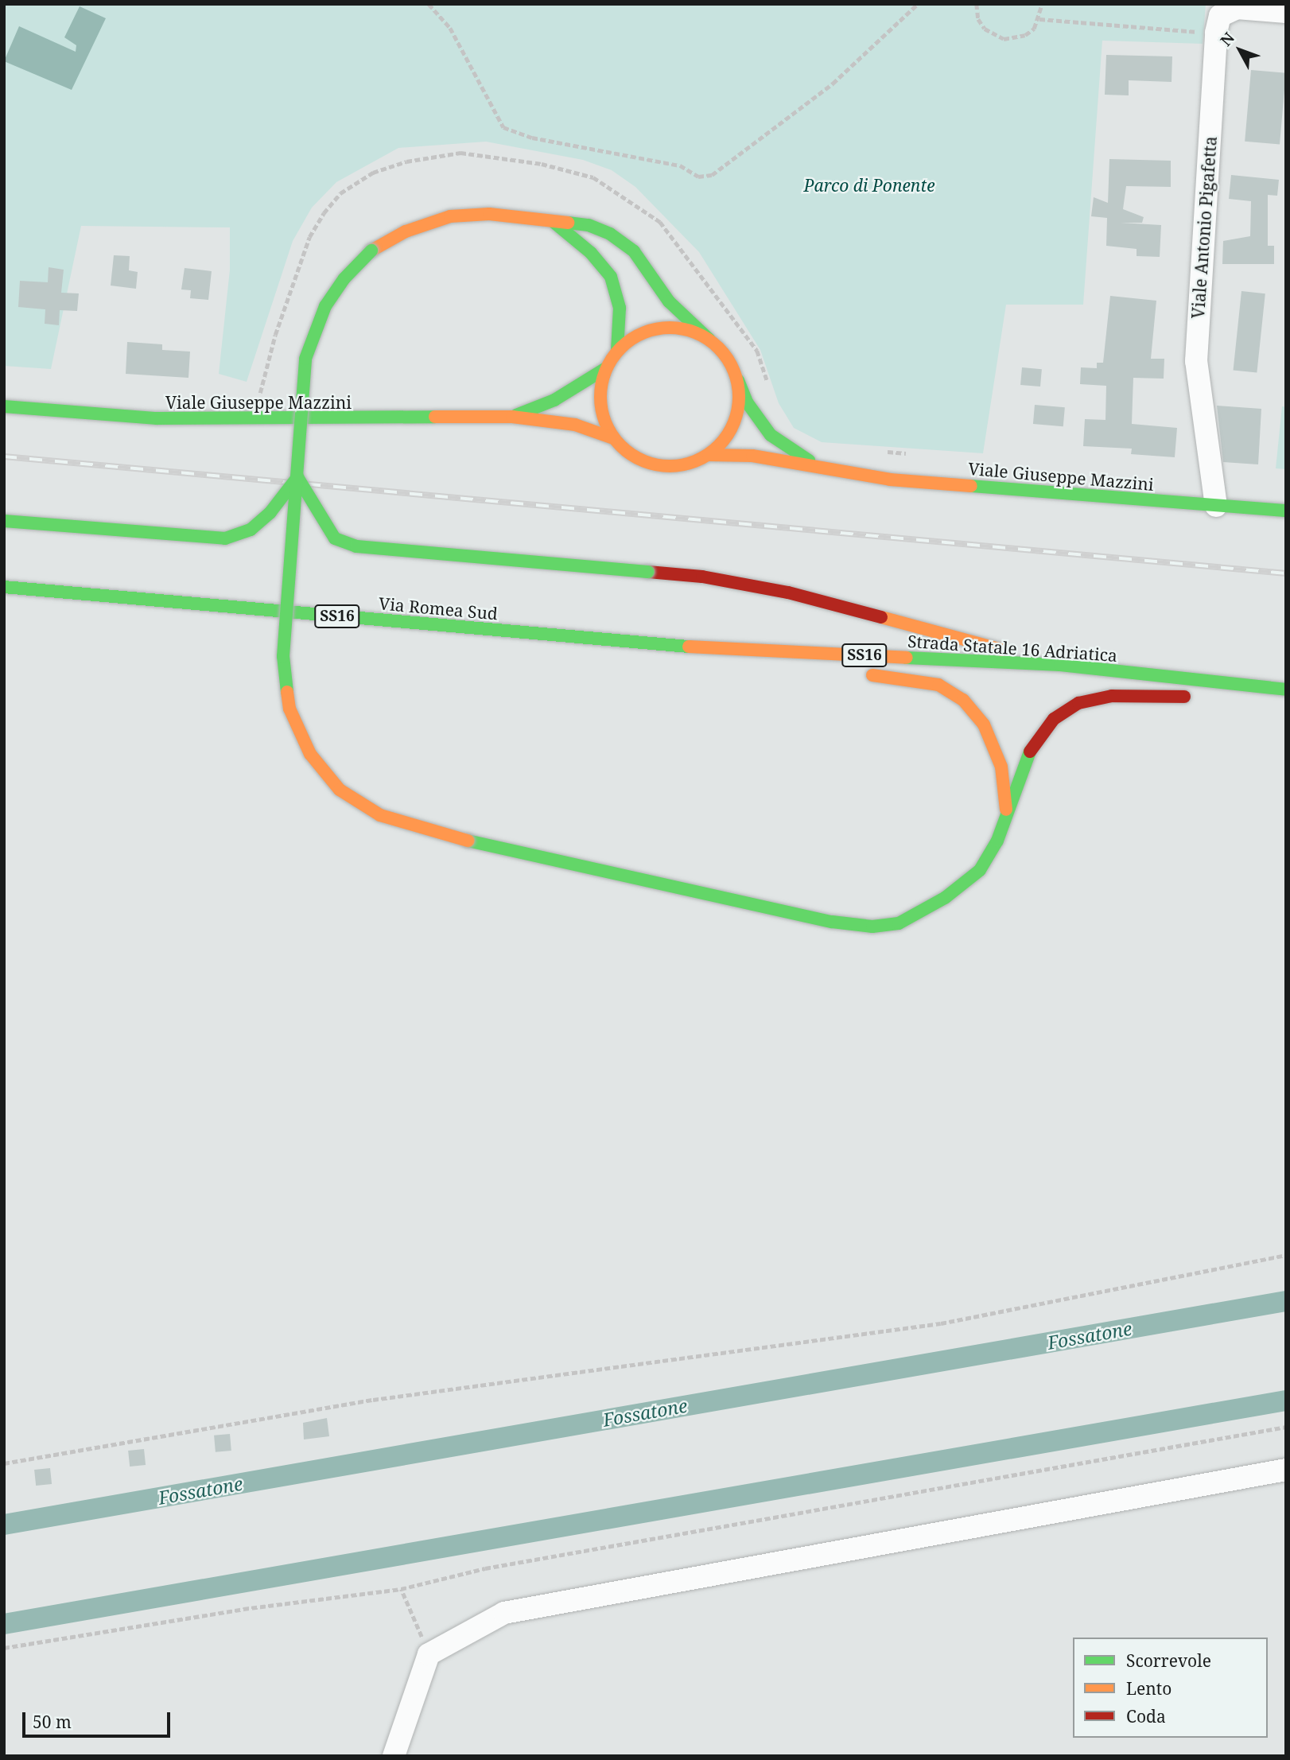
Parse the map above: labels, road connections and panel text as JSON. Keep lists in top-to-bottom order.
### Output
{
  "streets": {
    "main road": [
      "Viale Giuseppe Mazzini",
      "Via Romea Sud",
      "SS16",
      "Strada Statale 16 Adriatica"
    ],
    "street": ["Viale Antonio Pigafetta"]
  },
  "crossings": [
    ["Viale Antonio Pigafetta", "Viale Giuseppe Mazzini"],
    ["Via Romea Sud", "Strada Statale 16 Adriatica"]
  ],
  "water": ["Fossatone"],
  "parks": ["Parco di Ponente"],
  "legend": ["Scorrevole", "Lento", "Coda"],
  "scale_bar": "50 m",
  "north": "top left"
}
